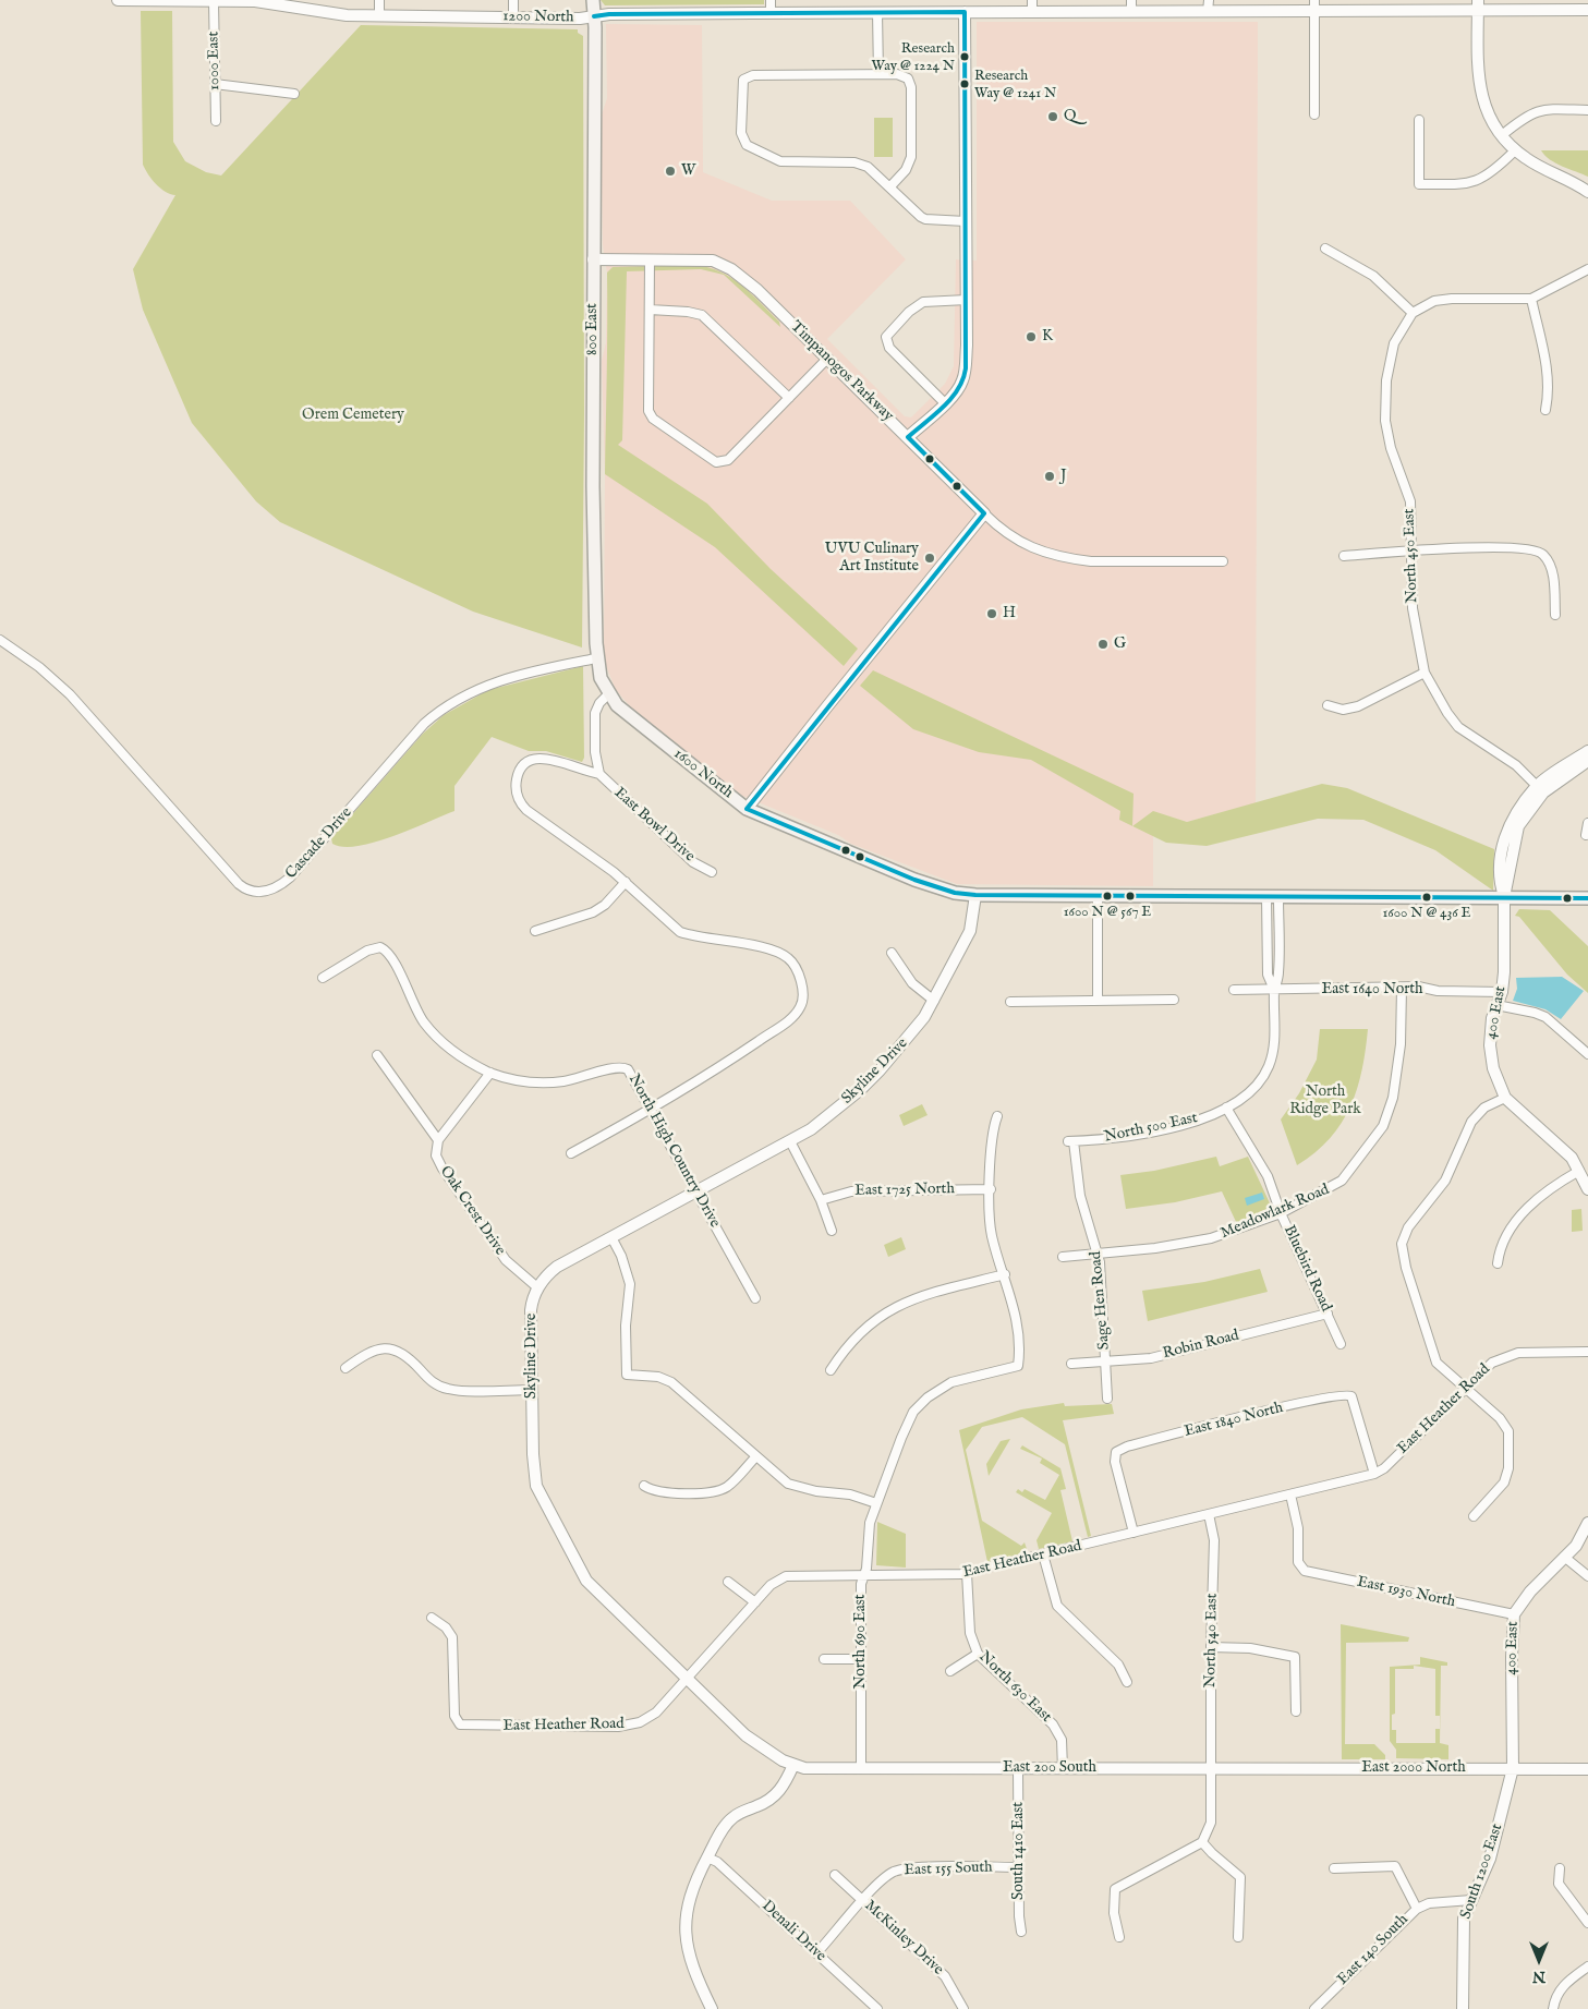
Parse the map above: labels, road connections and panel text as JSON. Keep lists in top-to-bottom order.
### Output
{
  "streets": {
    "main road": ["800 East", "1600 North"],
    "street": [
      "1200 North",
      "1000 East",
      "Timpanogos Parkway",
      "North 450 East",
      "East Bowl Drive",
      "Cascade Drive",
      "East 1640 North",
      "400 East",
      "Skyline Drive",
      "North 500 East",
      "North High Country Drive",
      "East 1725 North",
      "Oak Crest Drive",
      "Meadowlark Road",
      "Bluebird Road",
      "Sage Hen Road",
      "Robin Road",
      "East Heather Road",
      "East 1840 North",
      "East 1930 North",
      "North 540 East",
      "North 690 East",
      "North 630 East",
      "East 200 South",
      "East 2000 North",
      "South 1410 East",
      "East 155 South",
      "South 1200 East",
      "Denali Drive",
      "McKinley Drive",
      "East 140 South"
    ]
  },
  "crossings": [
    ["1200 North", "1000 East"],
    ["1200 North", "800 East"],
    ["800 East", "Timpanogos Parkway"],
    ["800 East", "1600 North"],
    ["800 East", "Cascade Drive"],
    ["North 450 East", "400 East"],
    ["1600 North", "Cascade Drive"],
    ["1600 North", "400 East"],
    ["1600 North", "Skyline Drive"],
    ["1600 North", "North 500 East"],
    ["East 1640 North", "400 East"],
    ["East 1640 North", "North 500 East"],
    ["East 1640 North", "Meadowlark Road"],
    ["400 East", "East 1930 North"],
    ["400 East", "East 2000 North"],
    ["400 East", "South 1200 East"],
    ["Skyline Drive", "North High Country Drive"],
    ["Skyline Drive", "Oak Crest Drive"],
    ["Skyline Drive", "East Heather Road"],
    ["Skyline Drive", "North 690 East"],
    ["Skyline Drive", "East 200 South"],
    ["North 500 East", "Bluebird Road"],
    ["North 500 East", "Sage Hen Road"],
    ["Meadowlark Road", "Bluebird Road"],
    ["Meadowlark Road", "Sage Hen Road"],
    ["Bluebird Road", "Robin Road"],
    ["Sage Hen Road", "Robin Road"],
    ["East Heather Road", "East 1840 North"],
    ["East Heather Road", "East 1930 North"],
    ["East Heather Road", "North 540 East"],
    ["East Heather Road", "North 690 East"],
    ["East Heather Road", "North 630 East"],
    ["North 540 East", "East 200 South"],
    ["North 690 East", "East 200 South"],
    ["North 630 East", "East 200 South"],
    ["East 200 South", "East 2000 North"],
    ["East 200 South", "South 1410 East"],
    ["East 2000 North", "South 1200 East"],
    ["South 1410 East", "East 155 South"],
    ["East 155 South", "Denali Drive"],
    ["East 155 South", "McKinley Drive"],
    ["South 1200 East", "East 140 South"]
  ],
  "parks": ["Orem Cemetery", "North Ridge Park"],
  "places": [
    "Research Way @ 1224 N",
    "Research Way @ 1241 N",
    "Q",
    "W",
    "K",
    "J",
    "UVU Culinary Art Institute",
    "H",
    "G",
    "1600 N @ 567 E",
    "1600 N @ 436 E"
  ],
  "north": "bottom"
}
